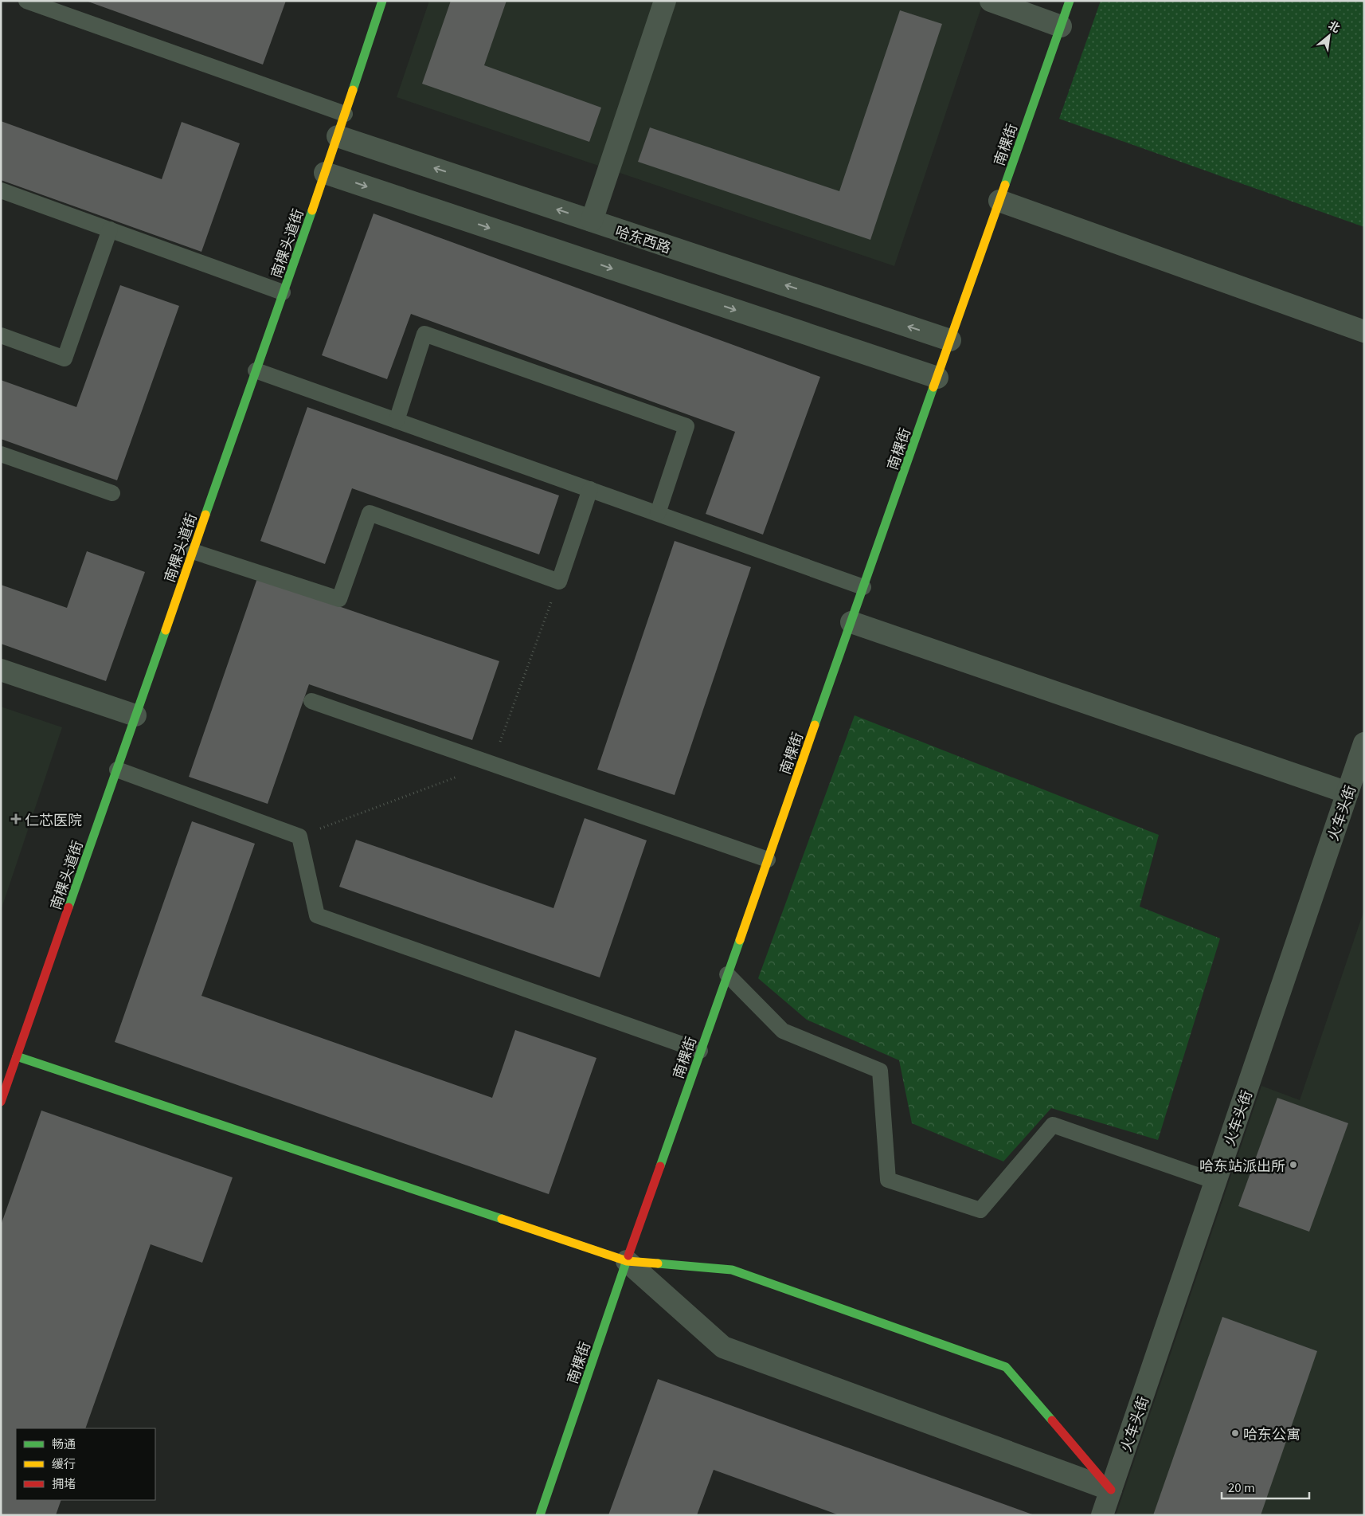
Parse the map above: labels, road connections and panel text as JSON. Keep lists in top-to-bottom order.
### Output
{
  "streets": {
    "street": [
      "南棵街",
      "哈东西路",
      "南棵头道街",
      "火车头街"
    ]
  },
  "crossings": [
    ["南棵街", "哈东西路"],
    ["哈东西路", "南棵头道街"]
  ],
  "places": {
    "health": ["仁芯医院"],
    "other": ["哈东站派出所", "哈东公寓"]
  },
  "legend": ["畅通", "缓行", "拥堵"],
  "scale_bar": "20 m",
  "north": "top right"
}
